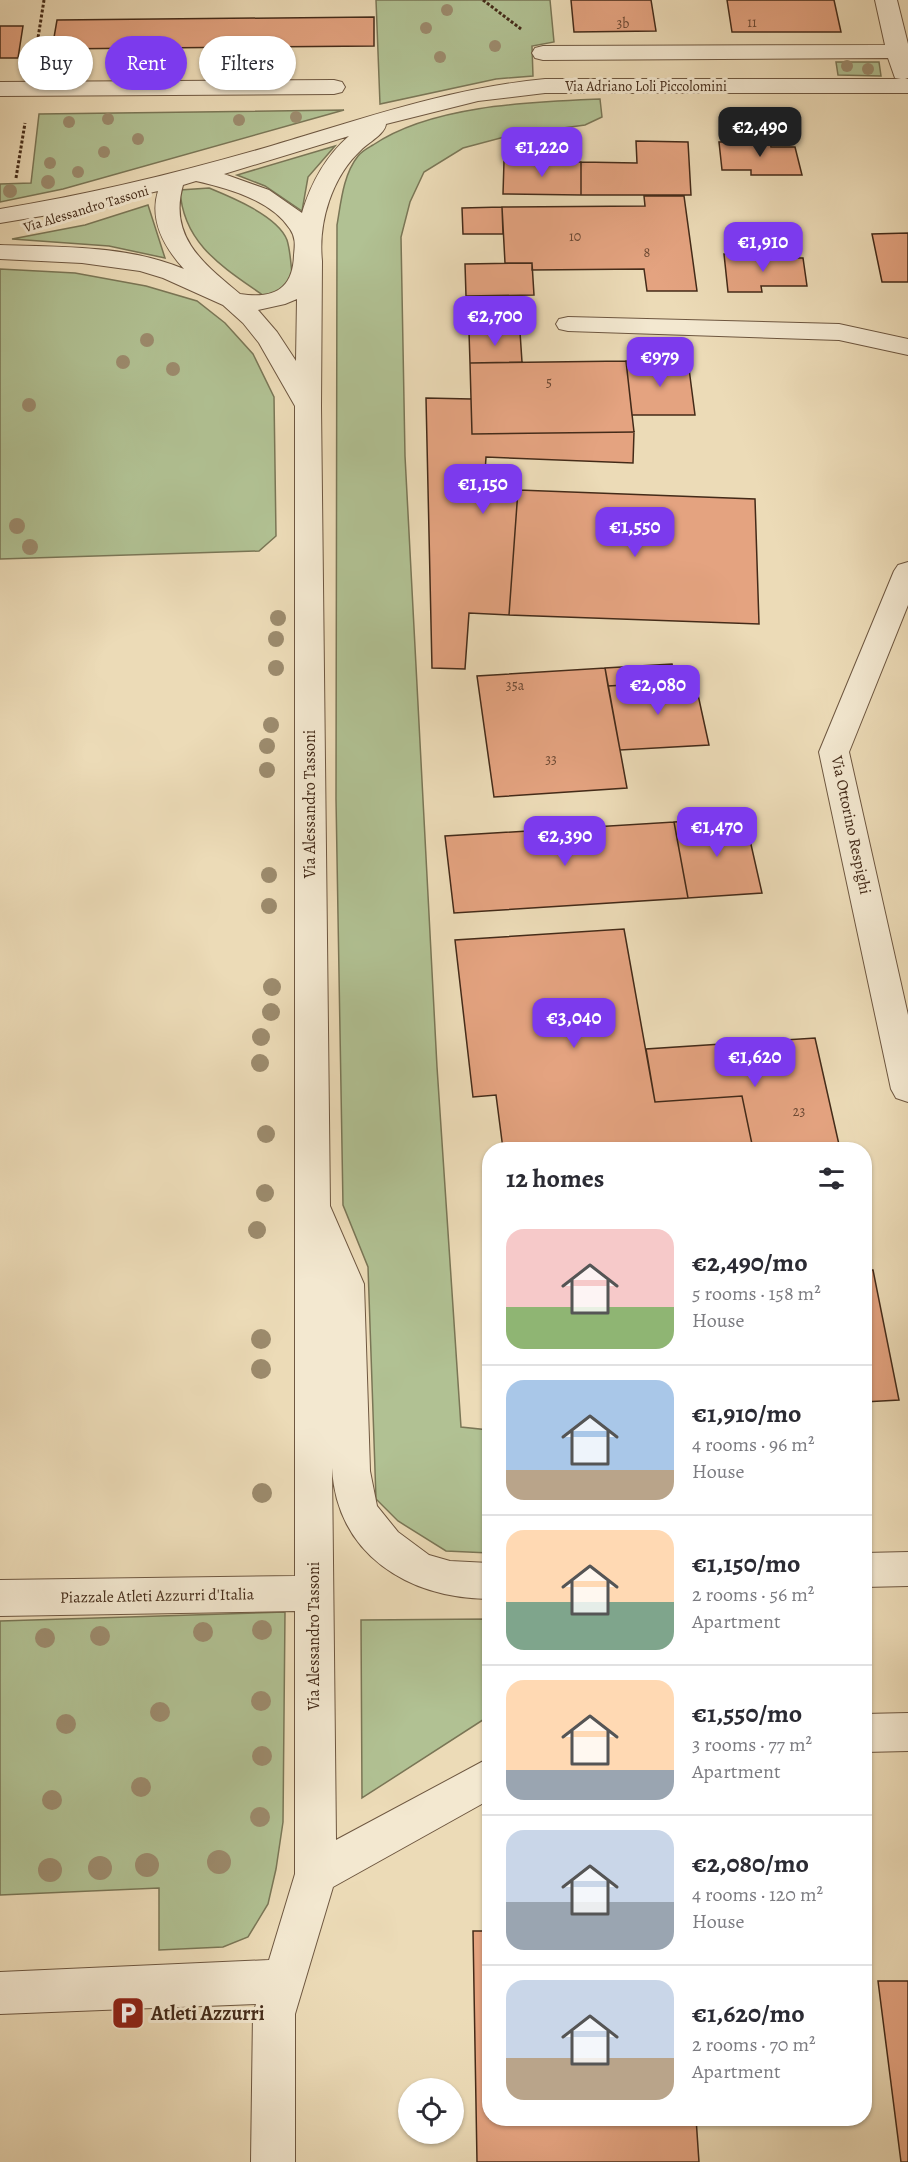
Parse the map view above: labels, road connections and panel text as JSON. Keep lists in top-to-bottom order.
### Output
{
  "streets": {
    "street": [
      "Via Adriano Loli Piccolomini",
      "Via Alessandro Tassoni",
      "Via Ottorino Respighi",
      "Piazzale Atleti Azzurri d'Italia"
    ]
  },
  "crossings": [
    ["Via Adriano Loli Piccolomini", "Via Alessandro Tassoni"],
    ["Via Alessandro Tassoni", "Piazzale Atleti Azzurri d'Italia"]
  ],
  "places": {
    "parking": ["Atleti Azzurri"]
  },
  "house_numbers": [
    "11",
    "3b",
    "10",
    "8",
    "5",
    "35a",
    "33",
    "23"
  ],
  "page": {
    "chip": ["Buy", "Rent", "Filters"],
    "price": [
      "€2,490",
      "€1,220",
      "€1,910",
      "€2,700",
      "€979",
      "€1,150",
      "€1,550",
      "€2,080",
      "€1,470",
      "€2,390",
      "€3,040",
      "€1,620"
    ],
    "heading": "12 homes",
    "list": [
      {
        "name": "€2,490/mo",
        "note": "5 rooms · 158 m² · House"
      },
      {
        "name": "€1,910/mo",
        "note": "4 rooms · 96 m² · House"
      },
      {
        "name": "€1,150/mo",
        "note": "2 rooms · 56 m² · Apartment"
      },
      {
        "name": "€1,550/mo",
        "note": "3 rooms · 77 m² · Apartment"
      },
      {
        "name": "€2,080/mo",
        "note": "4 rooms · 120 m² · House"
      },
      {
        "name": "€1,620/mo",
        "note": "2 rooms · 70 m² · Apartment"
      }
    ]
  }
}
